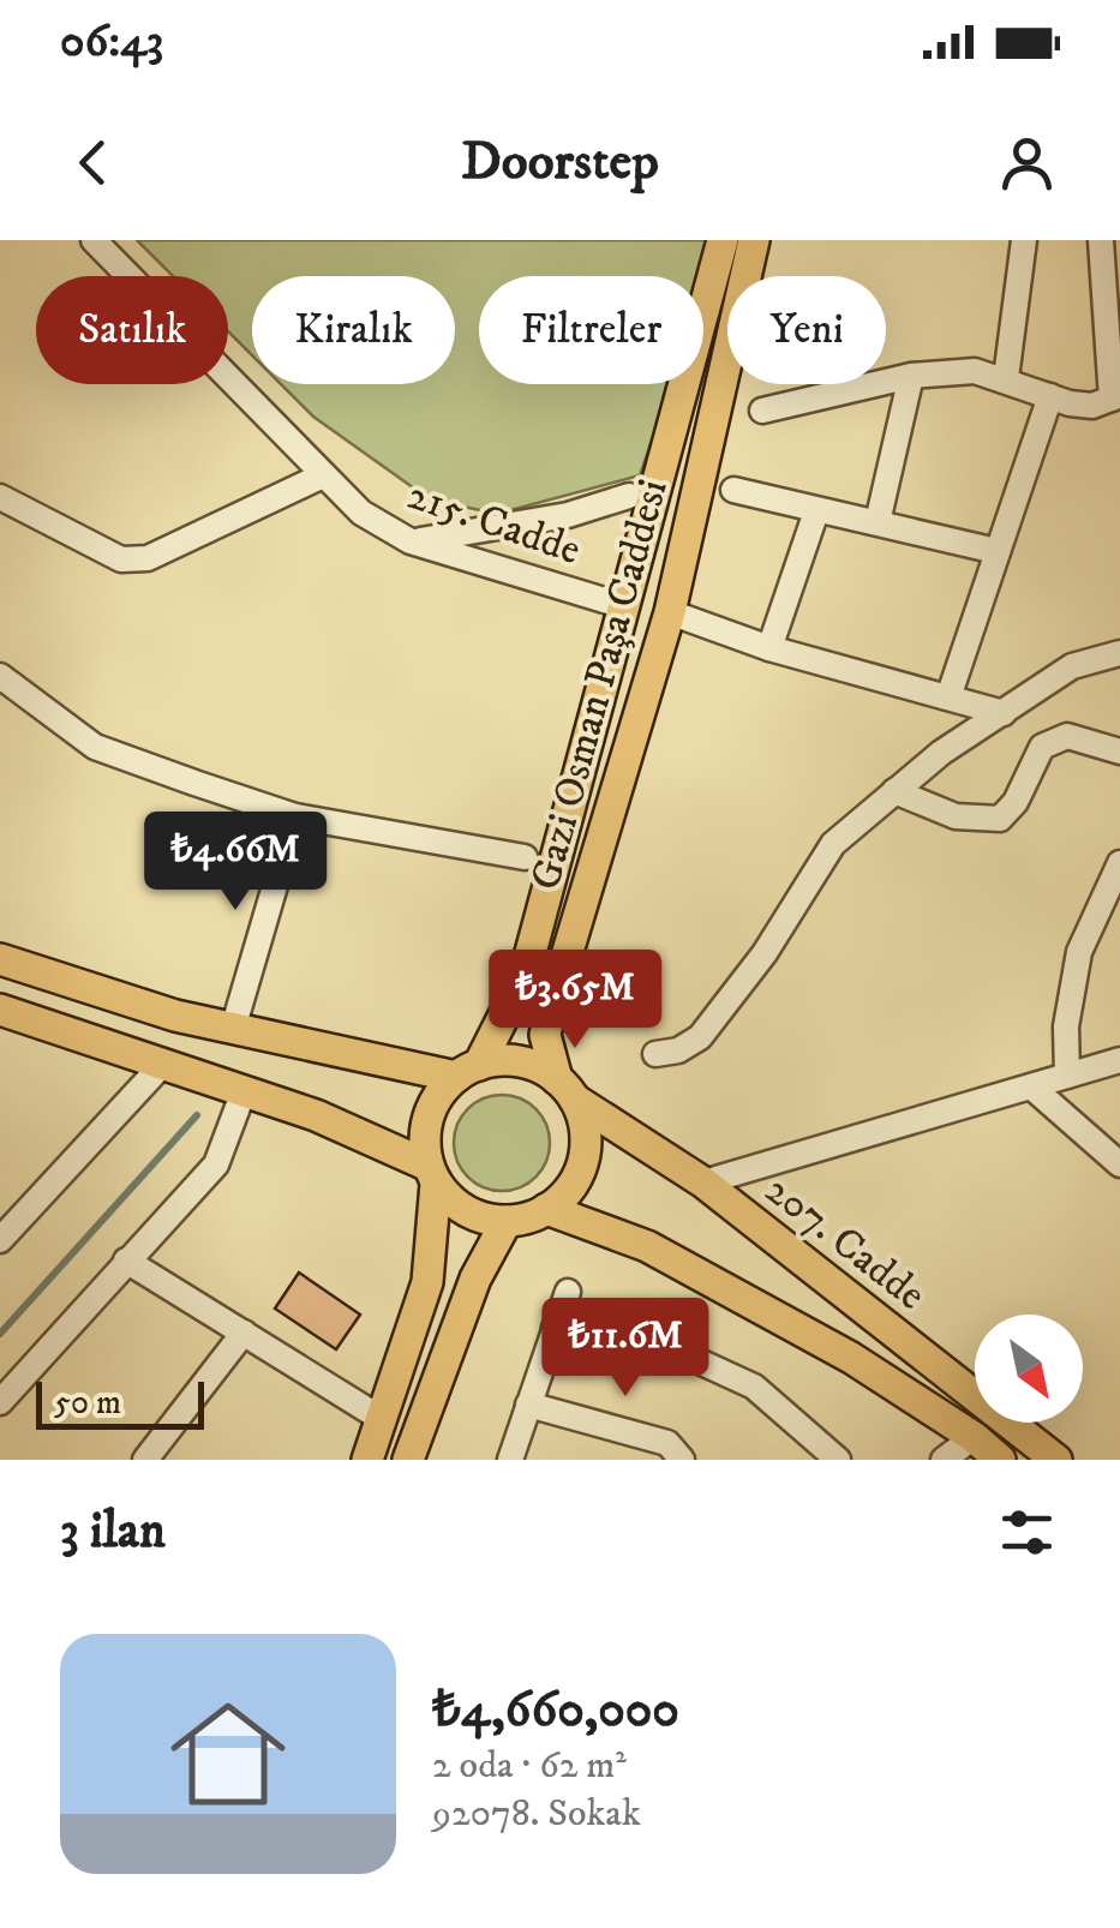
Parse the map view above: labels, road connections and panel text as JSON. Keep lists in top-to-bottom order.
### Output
{
  "streets": {
    "main road": ["Gazi Osman Paşa Caddesi", "207. Cadde"],
    "street": ["215. Cadde"]
  },
  "crossings": [
    ["215. Cadde", "Gazi Osman Paşa Caddesi"],
    ["Gazi Osman Paşa Caddesi", "207. Cadde"]
  ],
  "scale_bar": "50 m",
  "north": "bottom right",
  "page": {
    "status": "06:43",
    "header": "Doorstep",
    "chip": [
      "Satılık",
      "Kiralık",
      "Filtreler",
      "Yeni"
    ],
    "price": ["₺4.66M", "₺3.65M", "₺11.6M"],
    "scale": "50 m",
    "heading": "3 ilan",
    "list": [
      {
        "name": "₺4,660,000",
        "note": "2 oda · 62 m² · 92078. Sokak"
      }
    ]
  }
}
